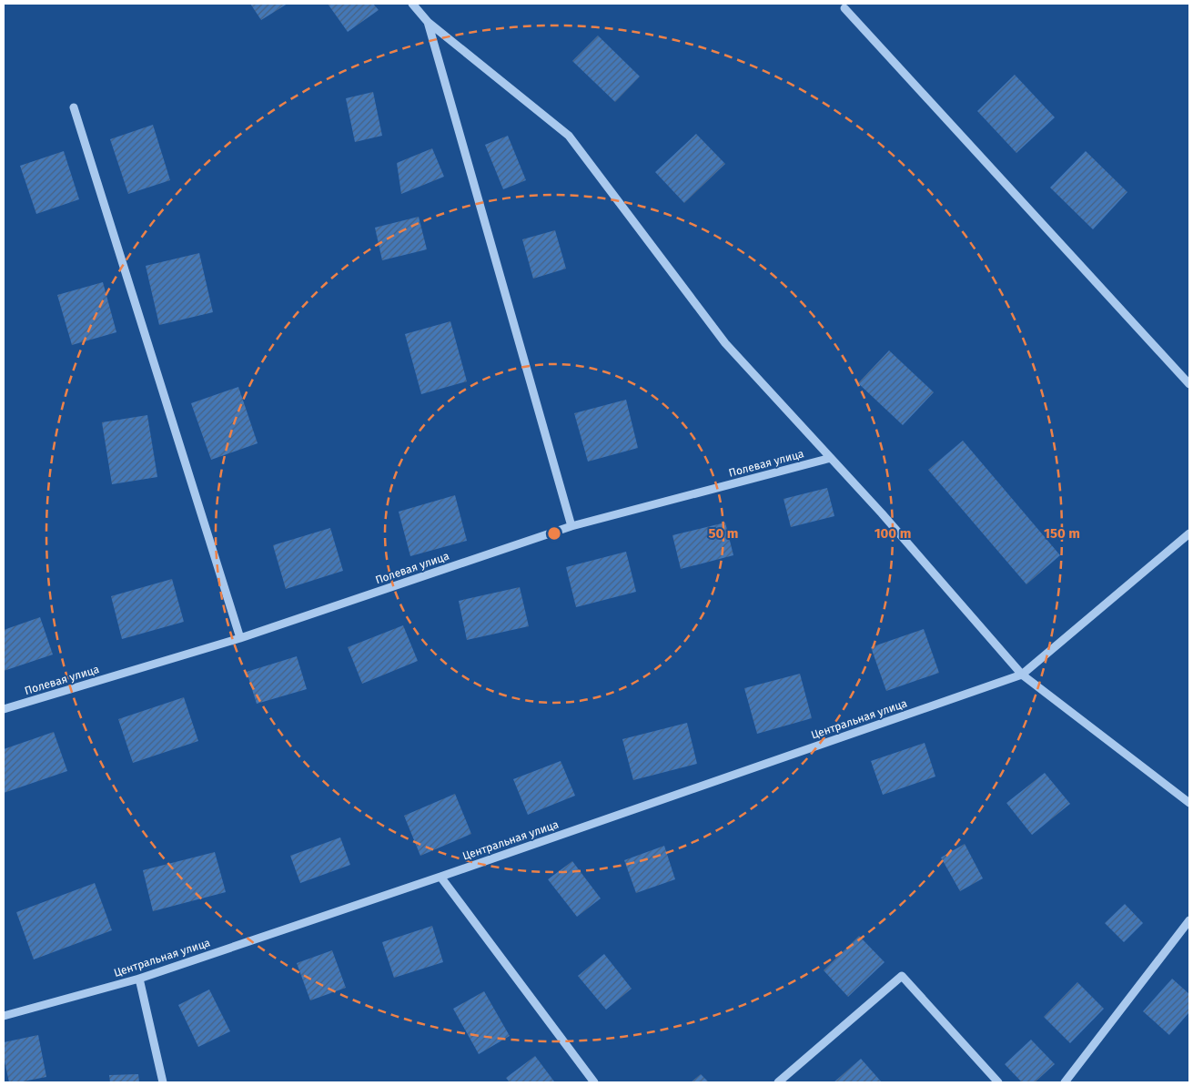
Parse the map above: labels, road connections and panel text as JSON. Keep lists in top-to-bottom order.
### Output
{
  "streets": {
    "street": ["Полевая улица", "Центральная улица"]
  },
  "rings": ["50 m", "100 m", "150 m"]
}
